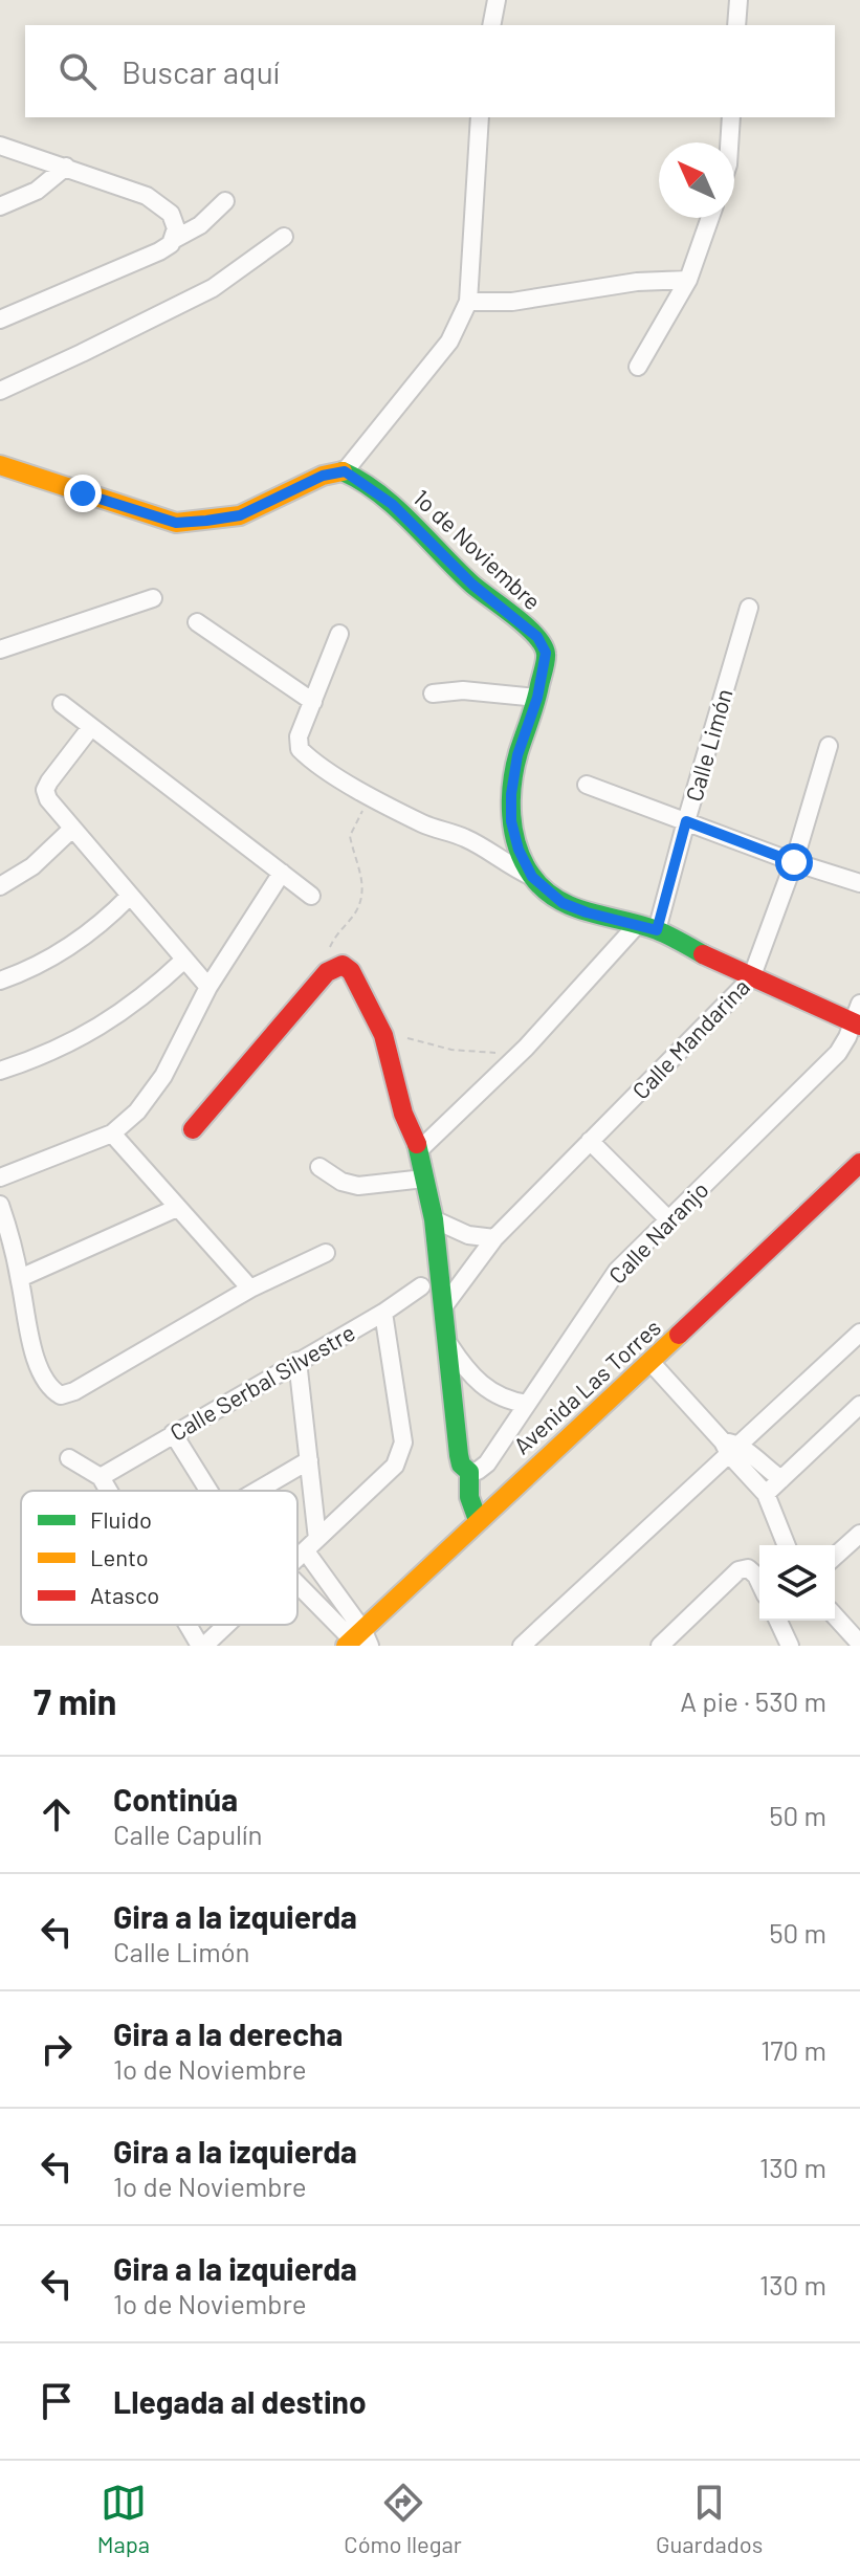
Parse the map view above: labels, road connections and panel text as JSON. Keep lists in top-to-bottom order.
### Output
{
  "streets": {
    "street": [
      "1o de Noviembre",
      "Calle Limón",
      "Calle Mandarina",
      "Calle Naranjo",
      "Calle Serbal Silvestre",
      "Avenida Las Torres"
    ]
  },
  "crossings": [
    ["1o de Noviembre", "Calle Limón"],
    ["1o de Noviembre", "Calle Mandarina"],
    ["1o de Noviembre", "Calle Naranjo"]
  ],
  "legend": ["Fluido", "Lento", "Atasco"],
  "north": "top left",
  "page": {
    "search": "Buscar aquí",
    "heading": ["7 min", "A pie · 530 m"],
    "list": [
      ["Continúa", "Calle Capulín", "50 m"],
      ["Gira a la izquierda", "Calle Limón", "50 m"],
      ["Gira a la derecha", "1o de Noviembre", "170 m"],
      ["Gira a la izquierda", "1o de Noviembre", "130 m"],
      ["Gira a la izquierda", "1o de Noviembre", "130 m"],
      "Llegada al destino"
    ],
    "nav": ["Mapa", "Cómo llegar", "Guardados"]
  }
}
